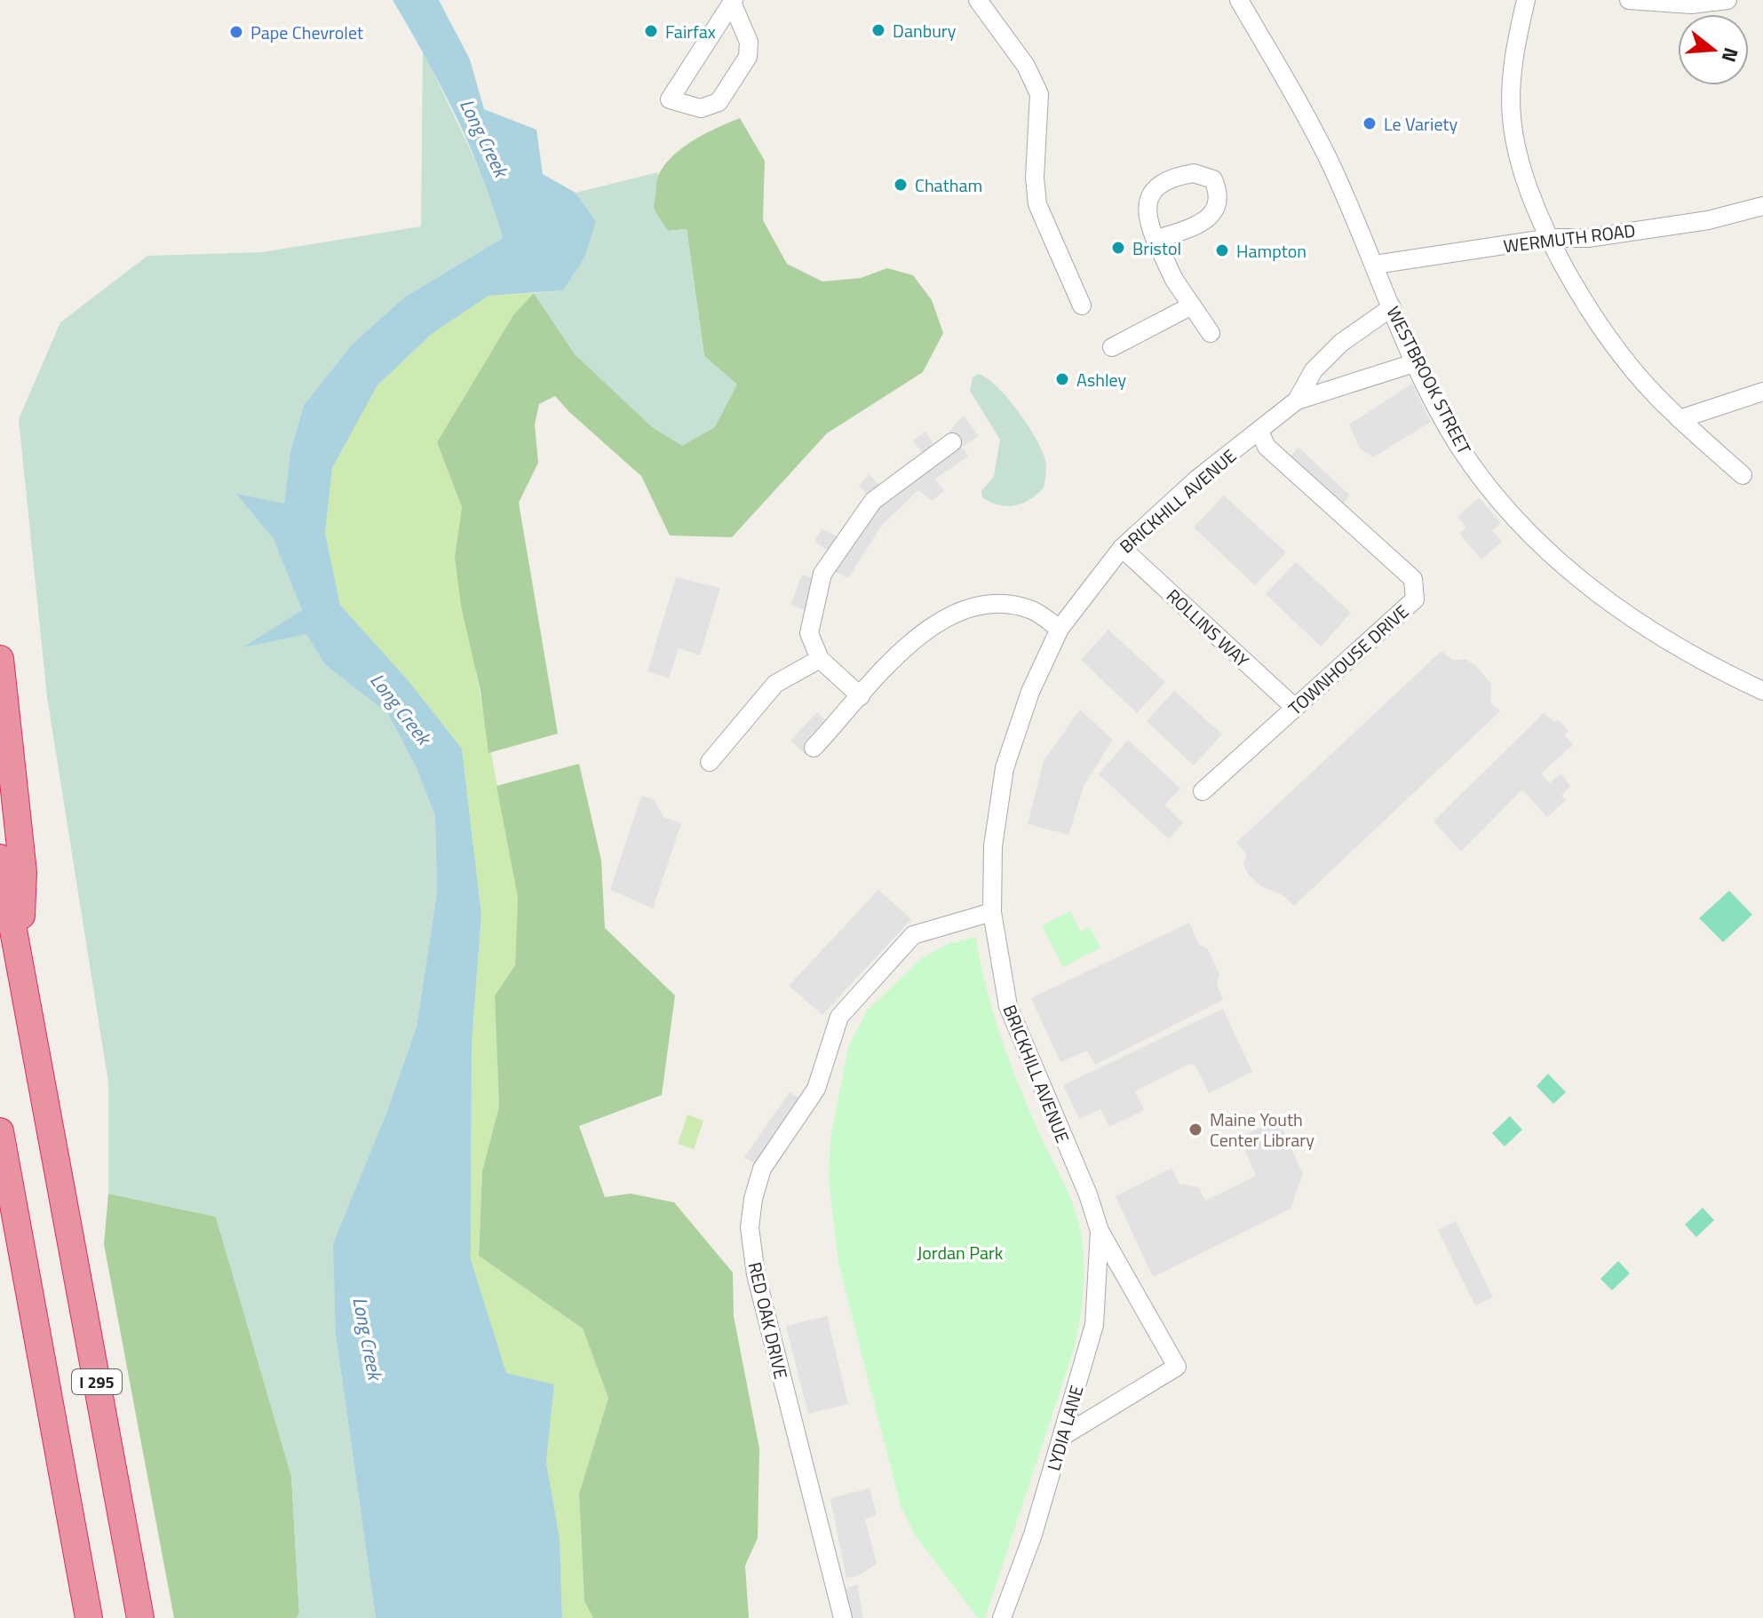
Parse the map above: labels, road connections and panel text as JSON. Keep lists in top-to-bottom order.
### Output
{
  "streets": {
    "highway": ["I 295"],
    "street": [
      "WERMUTH ROAD",
      "WESTBROOK STREET",
      "BRICKHILL AVENUE",
      "ROLLINS WAY",
      "TOWNHOUSE DRIVE",
      "RED OAK DRIVE",
      "LYDIA LANE"
    ]
  },
  "crossings": [
    ["WERMUTH ROAD", "WESTBROOK STREET"],
    ["WESTBROOK STREET", "BRICKHILL AVENUE"],
    ["BRICKHILL AVENUE", "ROLLINS WAY"],
    ["BRICKHILL AVENUE", "TOWNHOUSE DRIVE"],
    ["BRICKHILL AVENUE", "RED OAK DRIVE"],
    ["BRICKHILL AVENUE", "LYDIA LANE"],
    ["ROLLINS WAY", "TOWNHOUSE DRIVE"]
  ],
  "water": ["Long Creek"],
  "parks": ["Jordan Park"],
  "places": [
    "Danbury",
    "Fairfax",
    "Pape Chevrolet",
    "Le Variety",
    "Chatham",
    "Bristol",
    "Hampton",
    "Ashley",
    "Maine Youth Center Library"
  ],
  "north": "right"
}
